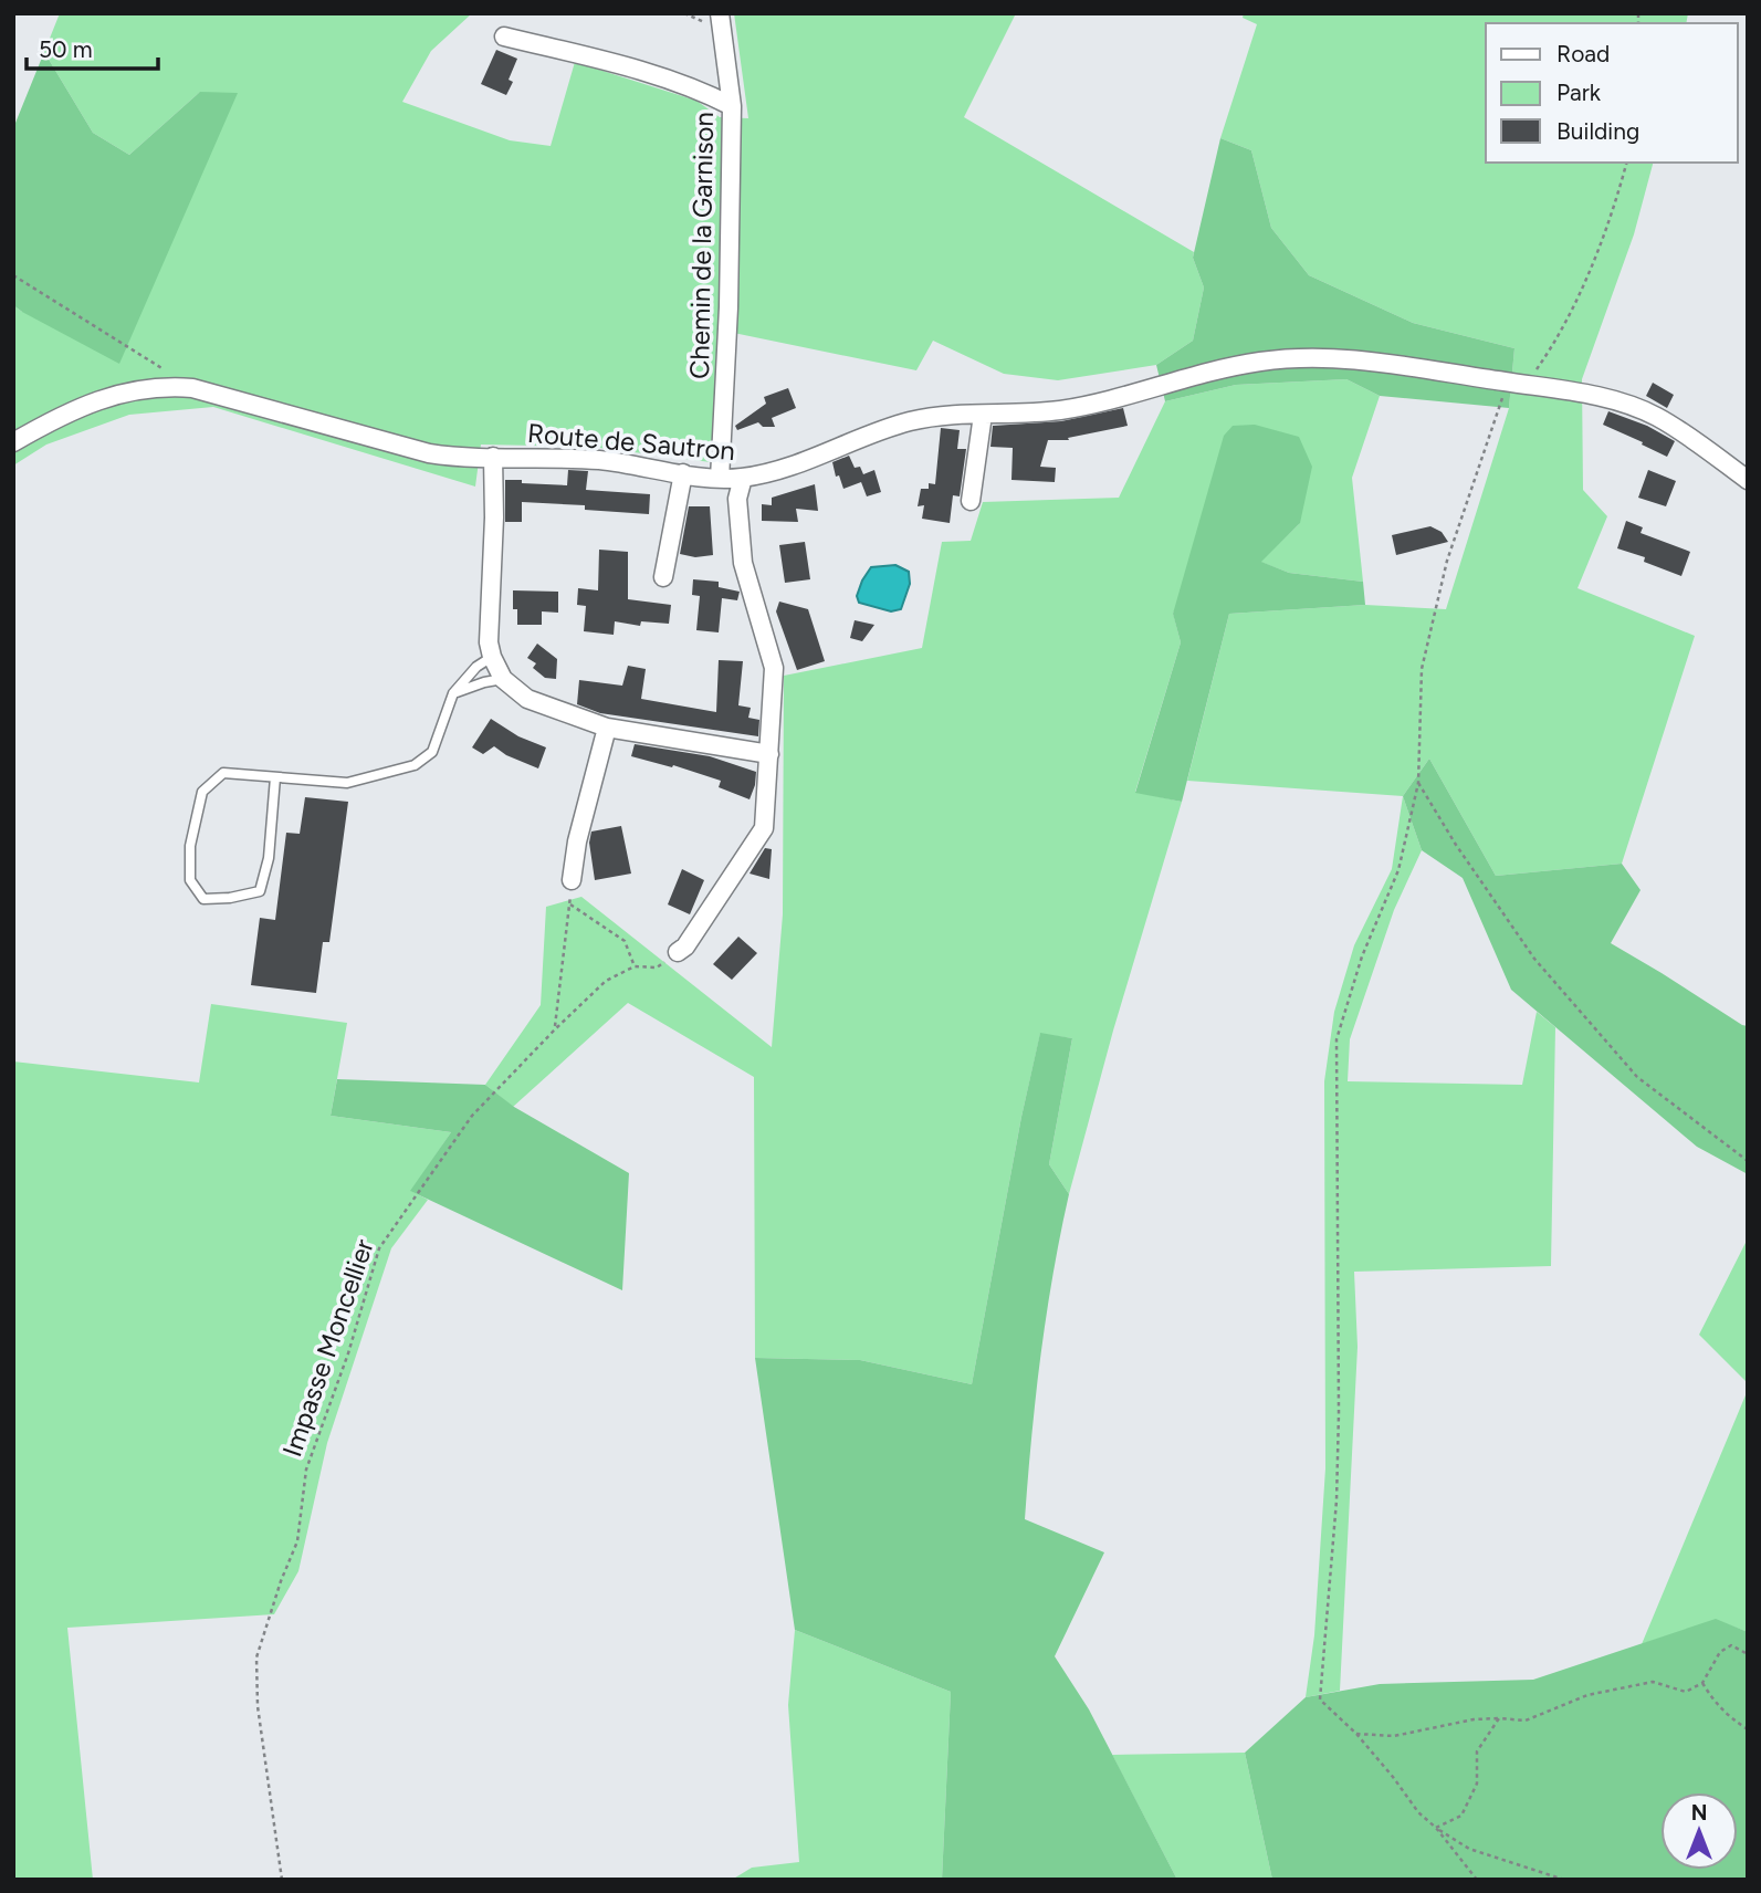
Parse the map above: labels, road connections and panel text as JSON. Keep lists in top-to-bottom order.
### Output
{
  "streets": {
    "street": ["Chemin de la Garnison", "Route de Sautron"],
    "path": ["Impasse Moncellier"]
  },
  "crossings": [
    ["Chemin de la Garnison", "Route de Sautron"]
  ],
  "legend": ["Road", "Park", "Building"],
  "scale_bar": "50 m",
  "north": "top"
}
